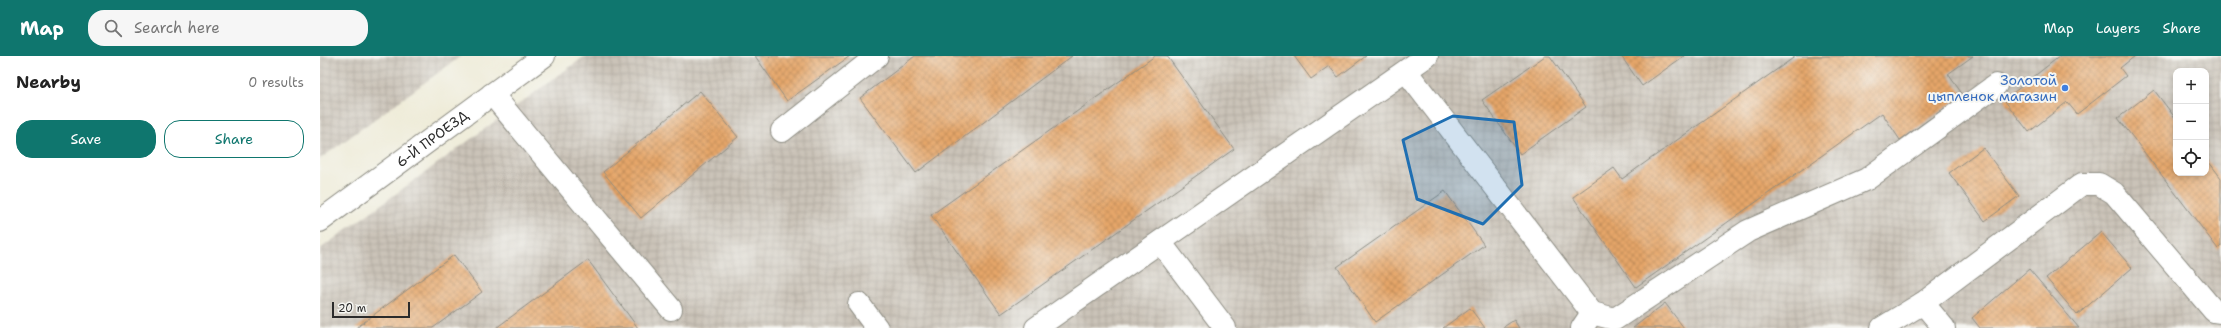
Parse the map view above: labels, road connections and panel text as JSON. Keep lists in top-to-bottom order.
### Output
{
  "streets": {
    "street": ["6-Й ПРОЕЗД"]
  },
  "places": ["Золотой цыпленок магазин"],
  "scale_bar": "20 m",
  "page": {
    "header": "Map",
    "search": "Search here",
    "nav": ["Map", "Layers", "Share"],
    "heading": ["Nearby", "0 results"],
    "map_buttons": ["+", "−"],
    "buttons": ["Save", "Share"],
    "scale": "20 m"
  }
}
